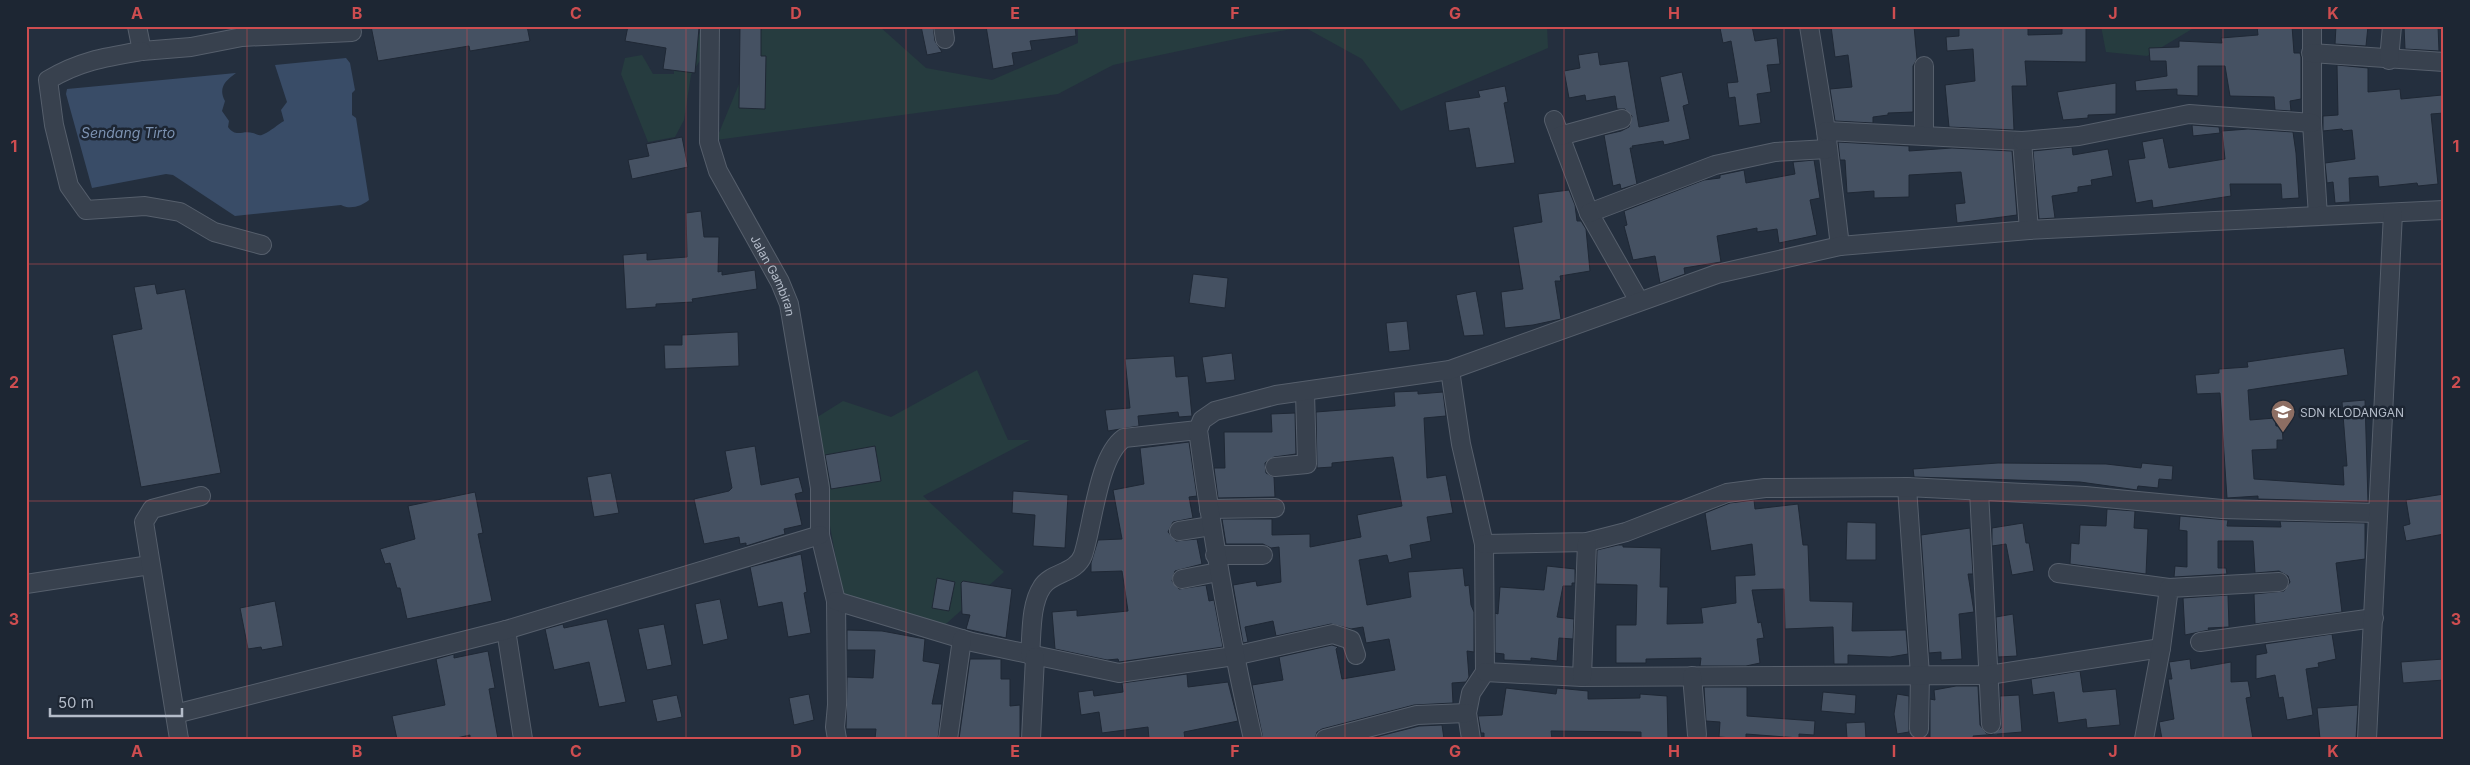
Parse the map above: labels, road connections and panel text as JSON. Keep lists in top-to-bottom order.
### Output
{
  "streets": {
    "street": ["Jalan Gambiran"]
  },
  "water": ["Sendang Tirto"],
  "places": {
    "school or university": ["SDN KLODANGAN"]
  },
  "scale_bar": "50 m",
  "grid": {
    "columns": [
      "A",
      "B",
      "C",
      "D",
      "E",
      "F",
      "G",
      "H",
      "I",
      "J",
      "K"
    ],
    "rows": ["1", "2", "3"]
  }
}
